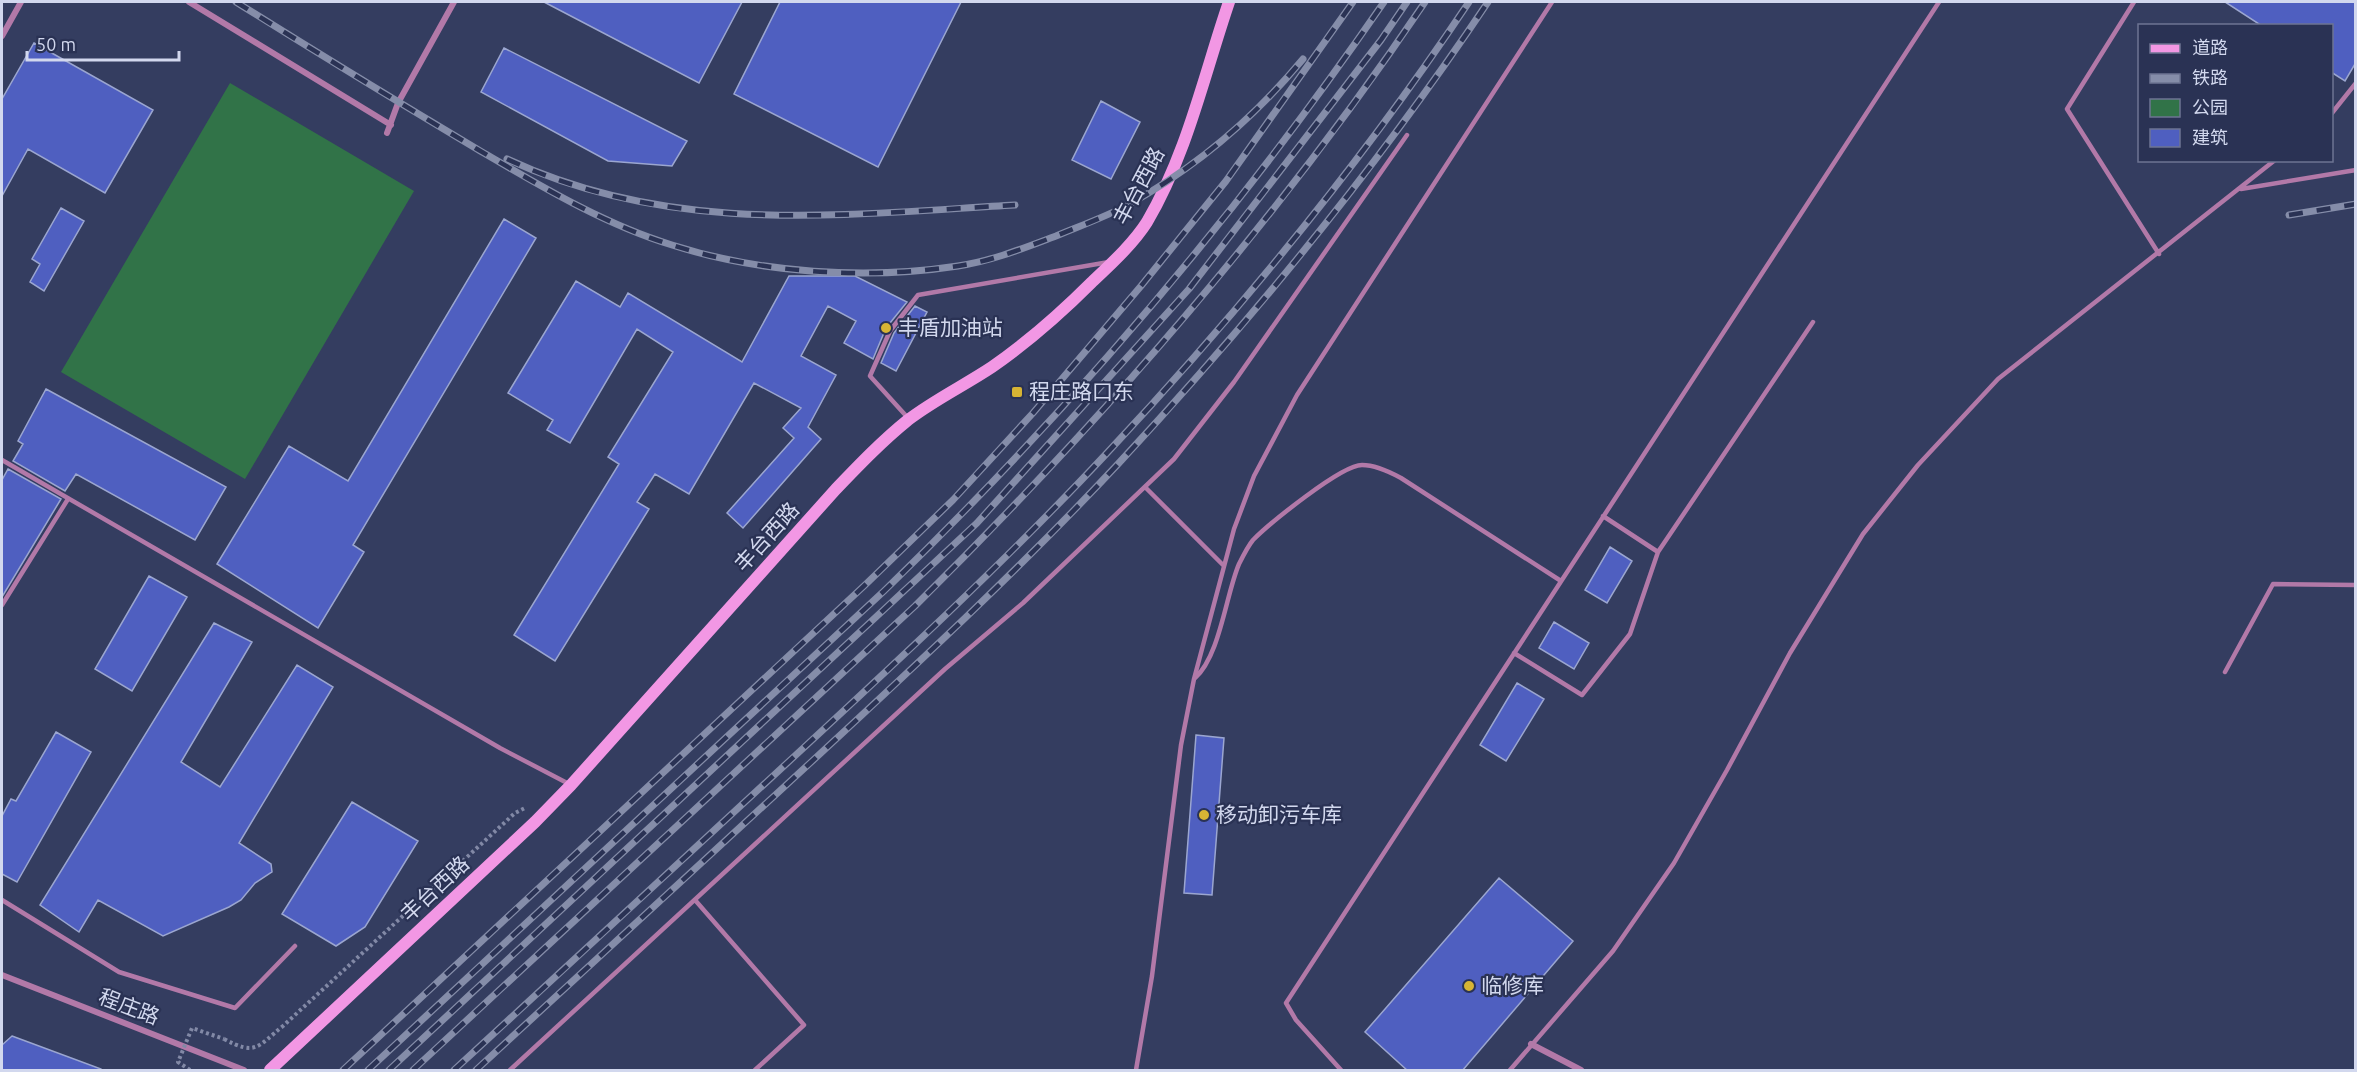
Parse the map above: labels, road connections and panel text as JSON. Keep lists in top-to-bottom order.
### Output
{
  "streets": {
    "main road": ["丰台西路"],
    "street": ["程庄路"]
  },
  "places": {
    "other": ["丰盾加油站", "移动卸污车库", "临修库"],
    "transit": ["程庄路口东"]
  },
  "legend": [
    "道路",
    "铁路",
    "公园",
    "建筑"
  ],
  "scale_bar": "50 m"
}
